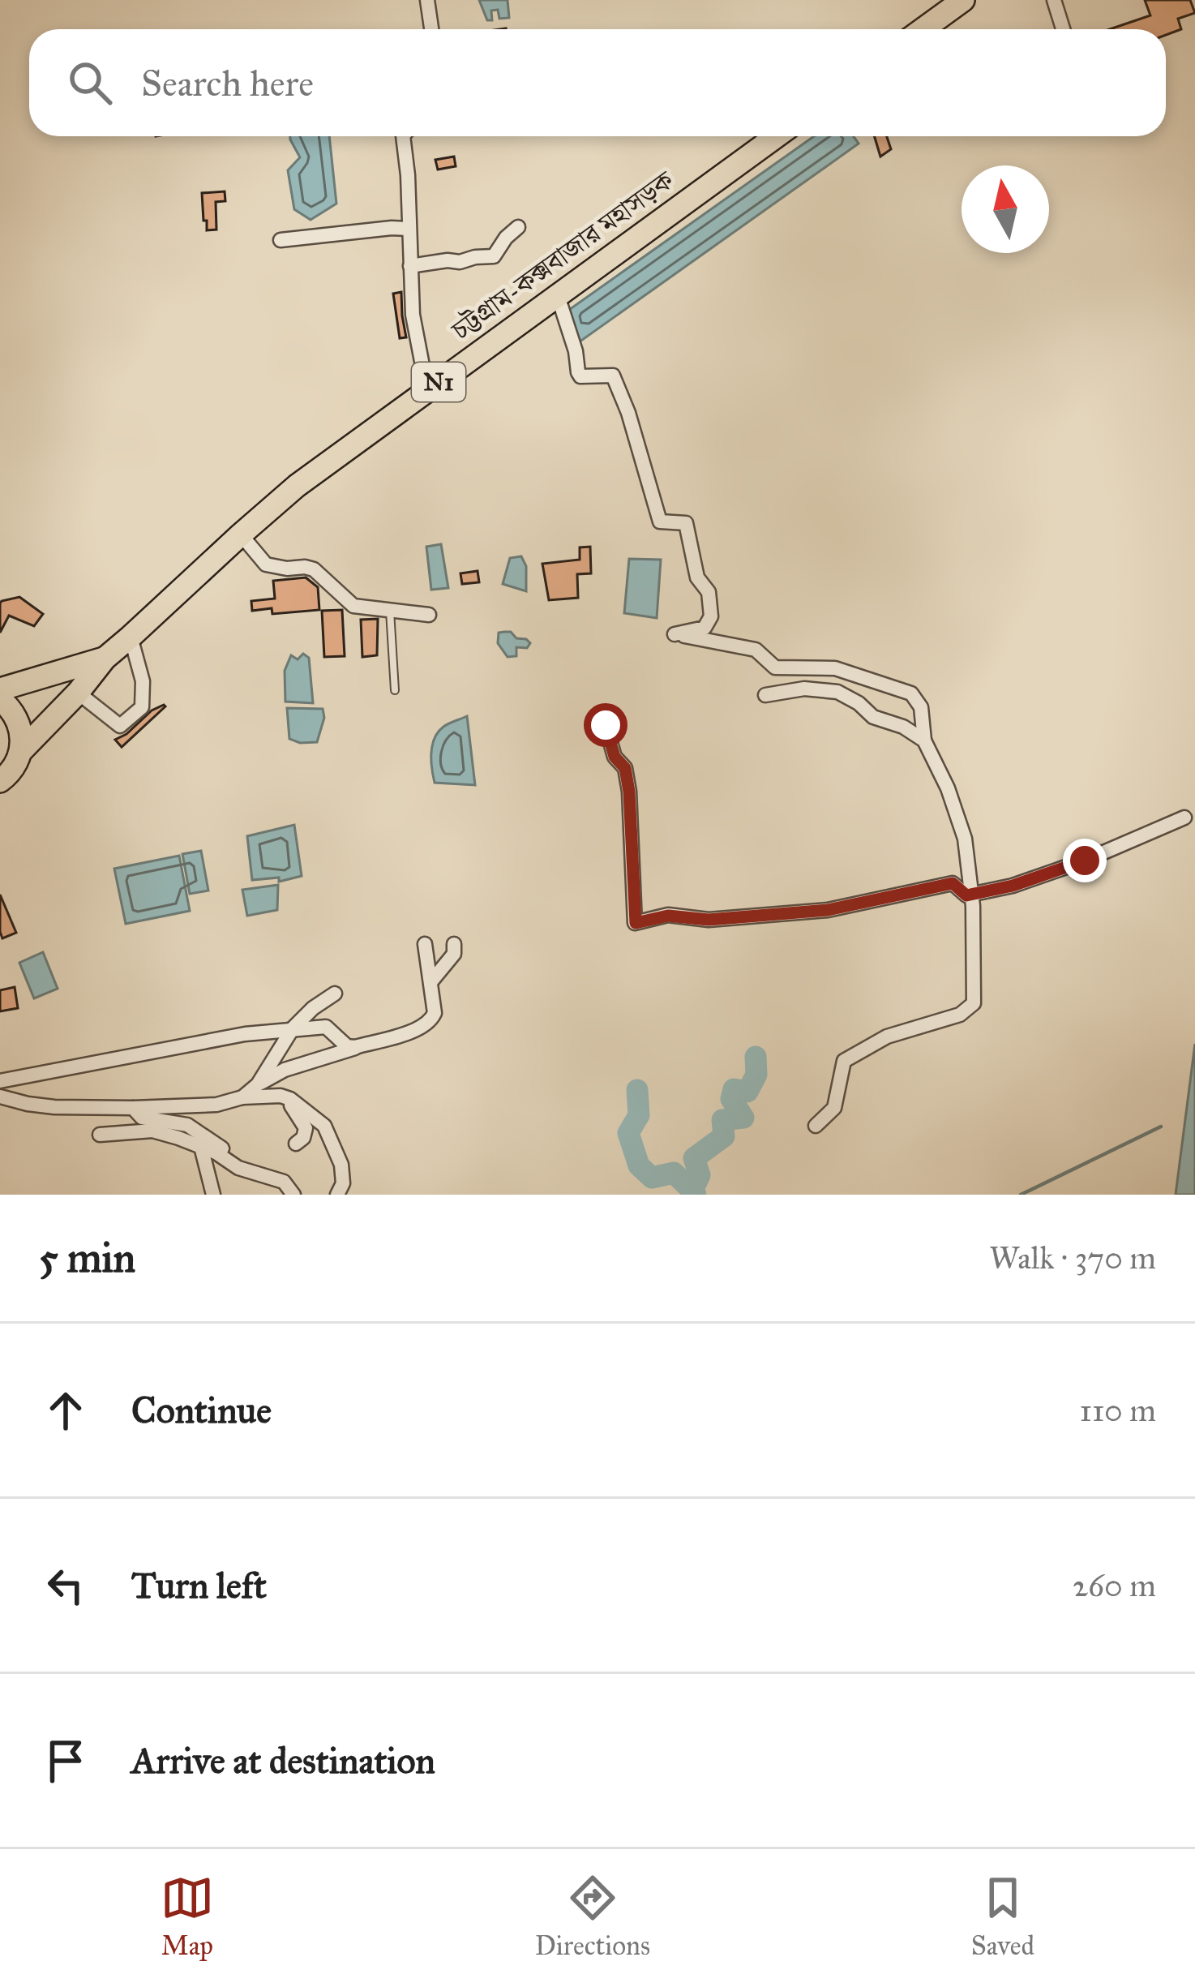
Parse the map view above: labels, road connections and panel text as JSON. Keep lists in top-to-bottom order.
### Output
{
  "streets": {
    "highway": ["চট্টগ্রাম-কক্সবাজার মহাসড়ক", "N1"]
  },
  "north": "top",
  "page": {
    "search": "Search here",
    "heading": ["5 min", "Walk · 370 m"],
    "list": [
      ["Continue", "110 m"],
      ["Turn left", "260 m"],
      "Arrive at destination"
    ],
    "nav": ["Map", "Directions", "Saved"]
  }
}
